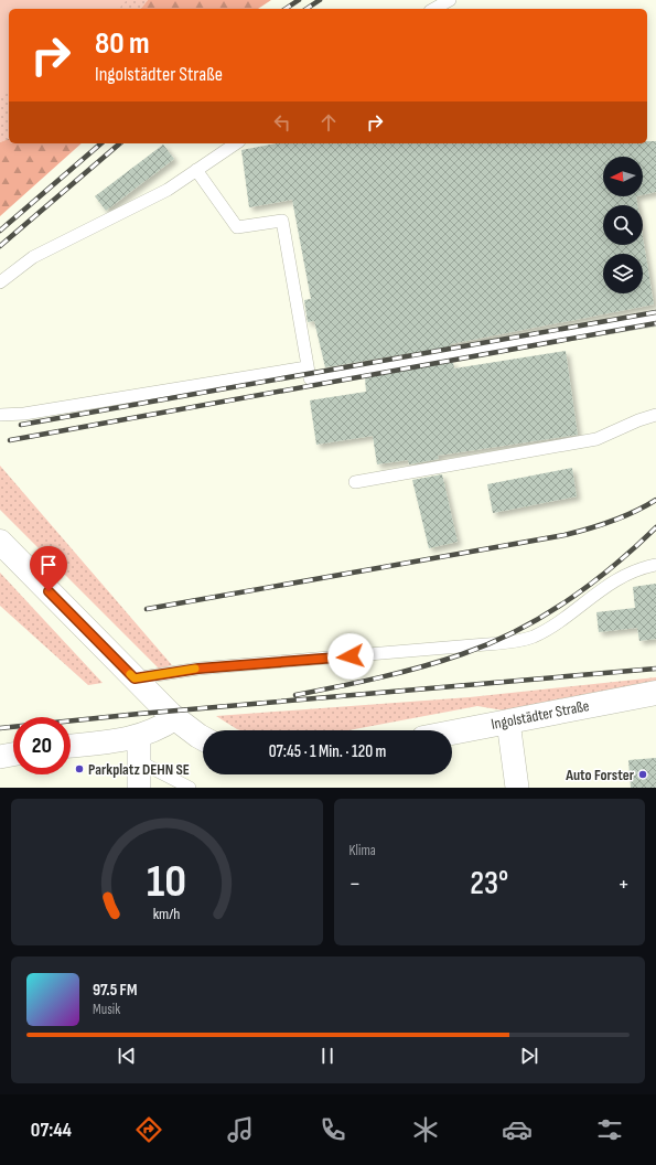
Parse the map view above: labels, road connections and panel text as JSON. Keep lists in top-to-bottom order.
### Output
{
  "streets": {
    "street": ["Ingolstädter Straße"]
  },
  "places": ["Parkplatz DEHN SE", "Auto Forster"],
  "north": "left",
  "page": {
    "turn": ["80 m", "Ingolstädter Straße"],
    "limit": "20",
    "trip": "07:45 · 1 Min. · 120 m",
    "tile": "Klima",
    "heat": ["−", "23°", "+"],
    "song": ["97.5 FM", "Musik"],
    "tabs": "07:44",
    "gauge": ["10", "km/h"]
  }
}
